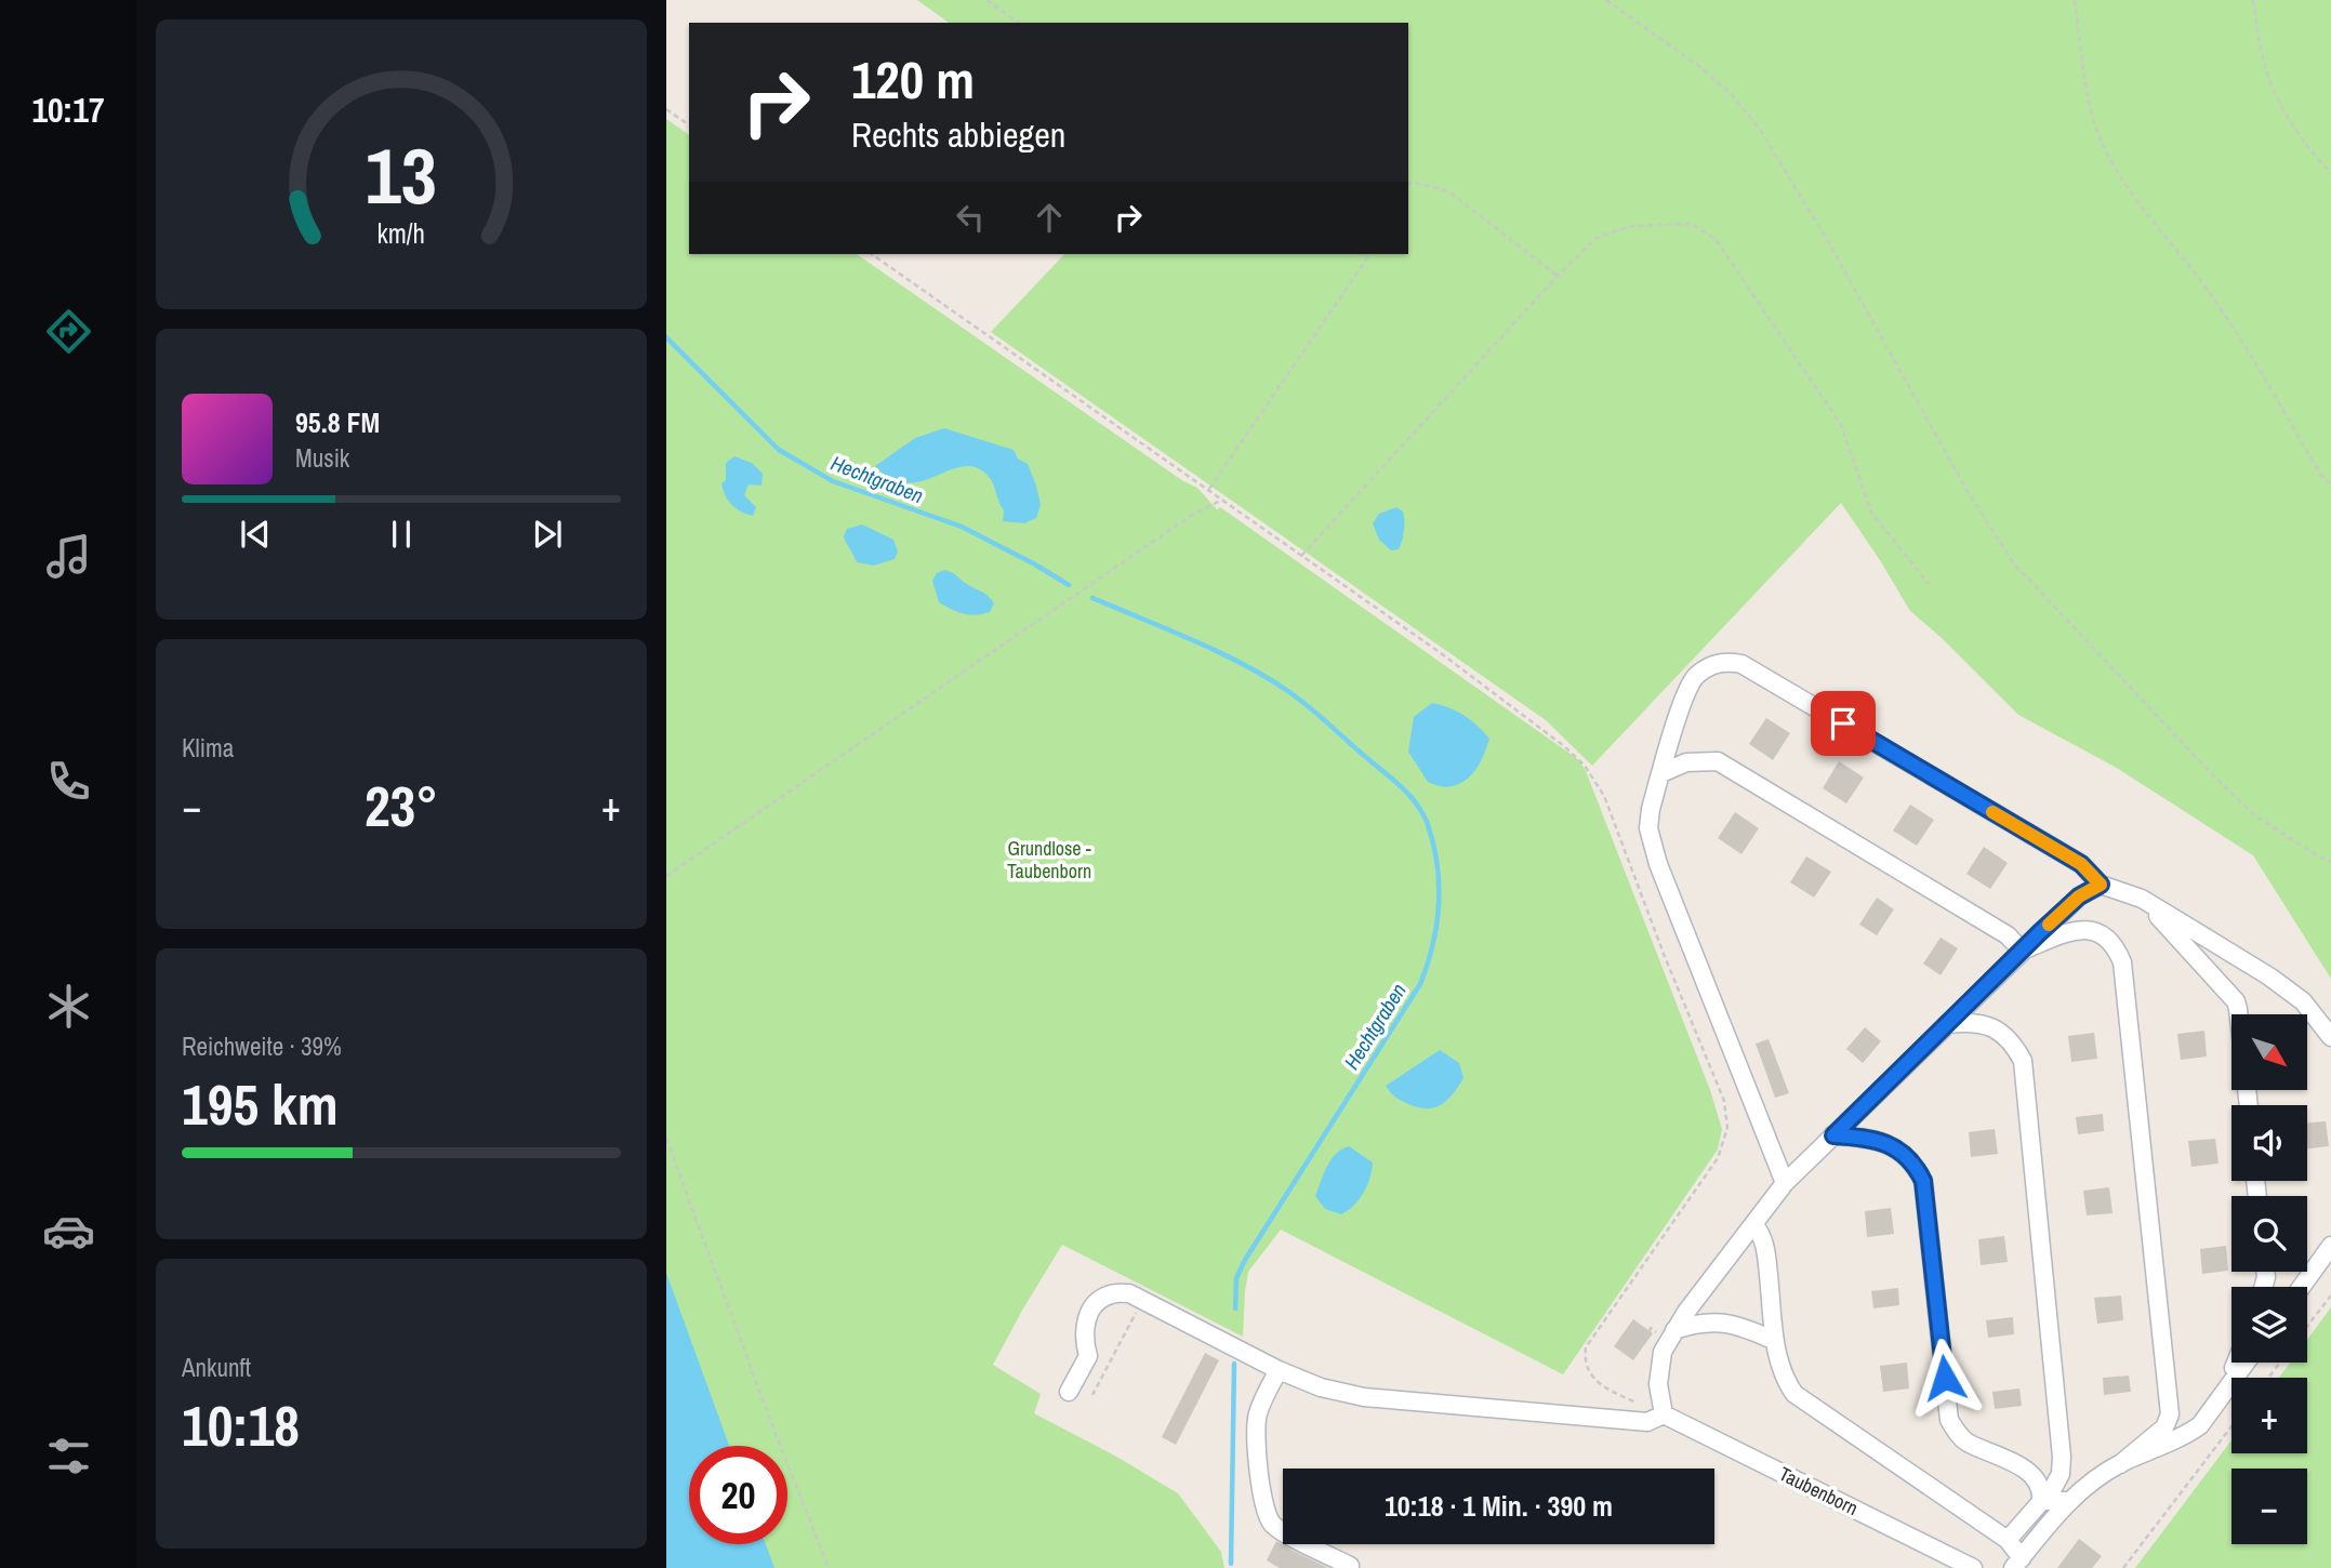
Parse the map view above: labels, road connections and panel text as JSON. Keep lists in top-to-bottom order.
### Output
{
  "streets": {
    "lane": ["Taubenborn"]
  },
  "water": ["Hechtgraben"],
  "parks": ["Grundlose - Taubenborn"],
  "north": "bottom right",
  "page": {
    "tabs": "10:17",
    "turn": ["120 m", "Rechts abbiegen"],
    "song": ["95.8 FM", "Musik"],
    "tile": [
      "Klima",
      ["Reichweite · 39%", "195 km"],
      ["Ankunft", "10:18"]
    ],
    "heat": ["−", "23°", "+"],
    "map_buttons": ["+", "−"],
    "limit": "20",
    "trip": "10:18 · 1 Min. · 390 m",
    "gauge": ["13", "km/h"]
  }
}
